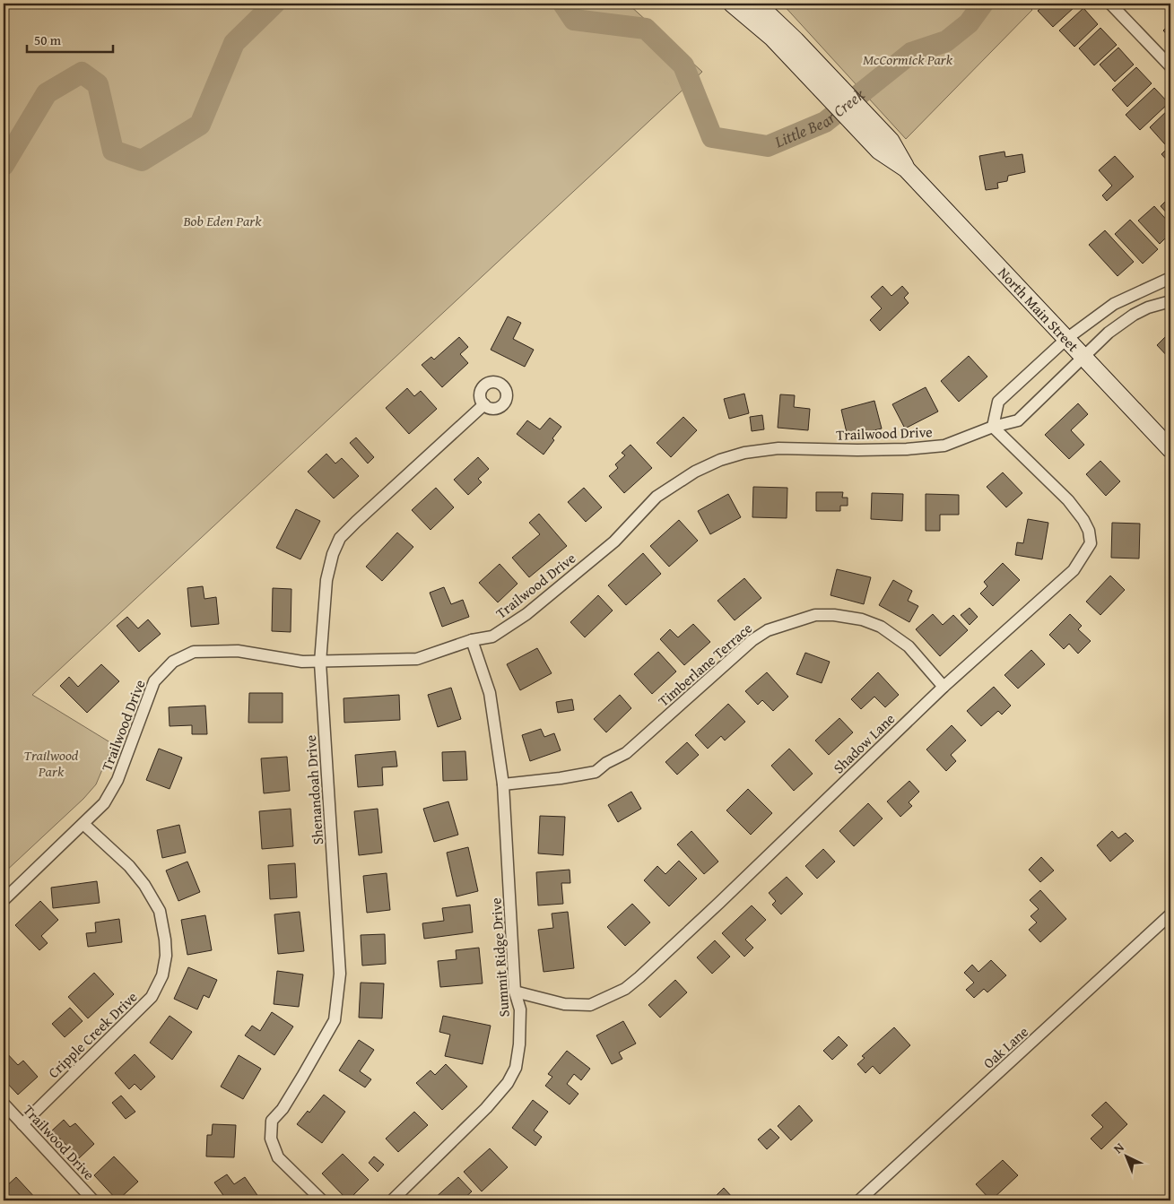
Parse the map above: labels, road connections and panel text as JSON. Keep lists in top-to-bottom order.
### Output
{
  "streets": {
    "main road": ["North Main Street"],
    "street": [
      "Trailwood Drive",
      "Timberlane Terrace",
      "Shadow Lane",
      "Shenandoah Drive",
      "Summit Ridge Drive",
      "Cripple Creek Drive",
      "Oak Lane"
    ]
  },
  "crossings": [
    ["North Main Street", "Trailwood Drive"],
    ["Trailwood Drive", "Shadow Lane"],
    ["Trailwood Drive", "Shenandoah Drive"],
    ["Trailwood Drive", "Summit Ridge Drive"],
    ["Trailwood Drive", "Cripple Creek Drive"],
    ["Timberlane Terrace", "Shadow Lane"],
    ["Timberlane Terrace", "Summit Ridge Drive"],
    ["Shadow Lane", "Summit Ridge Drive"]
  ],
  "water": ["Little Bear Creek"],
  "parks": ["McCormick Park", "Bob Eden Park", "Trailwood Park"],
  "scale_bar": "50 m",
  "north": "top left"
}
